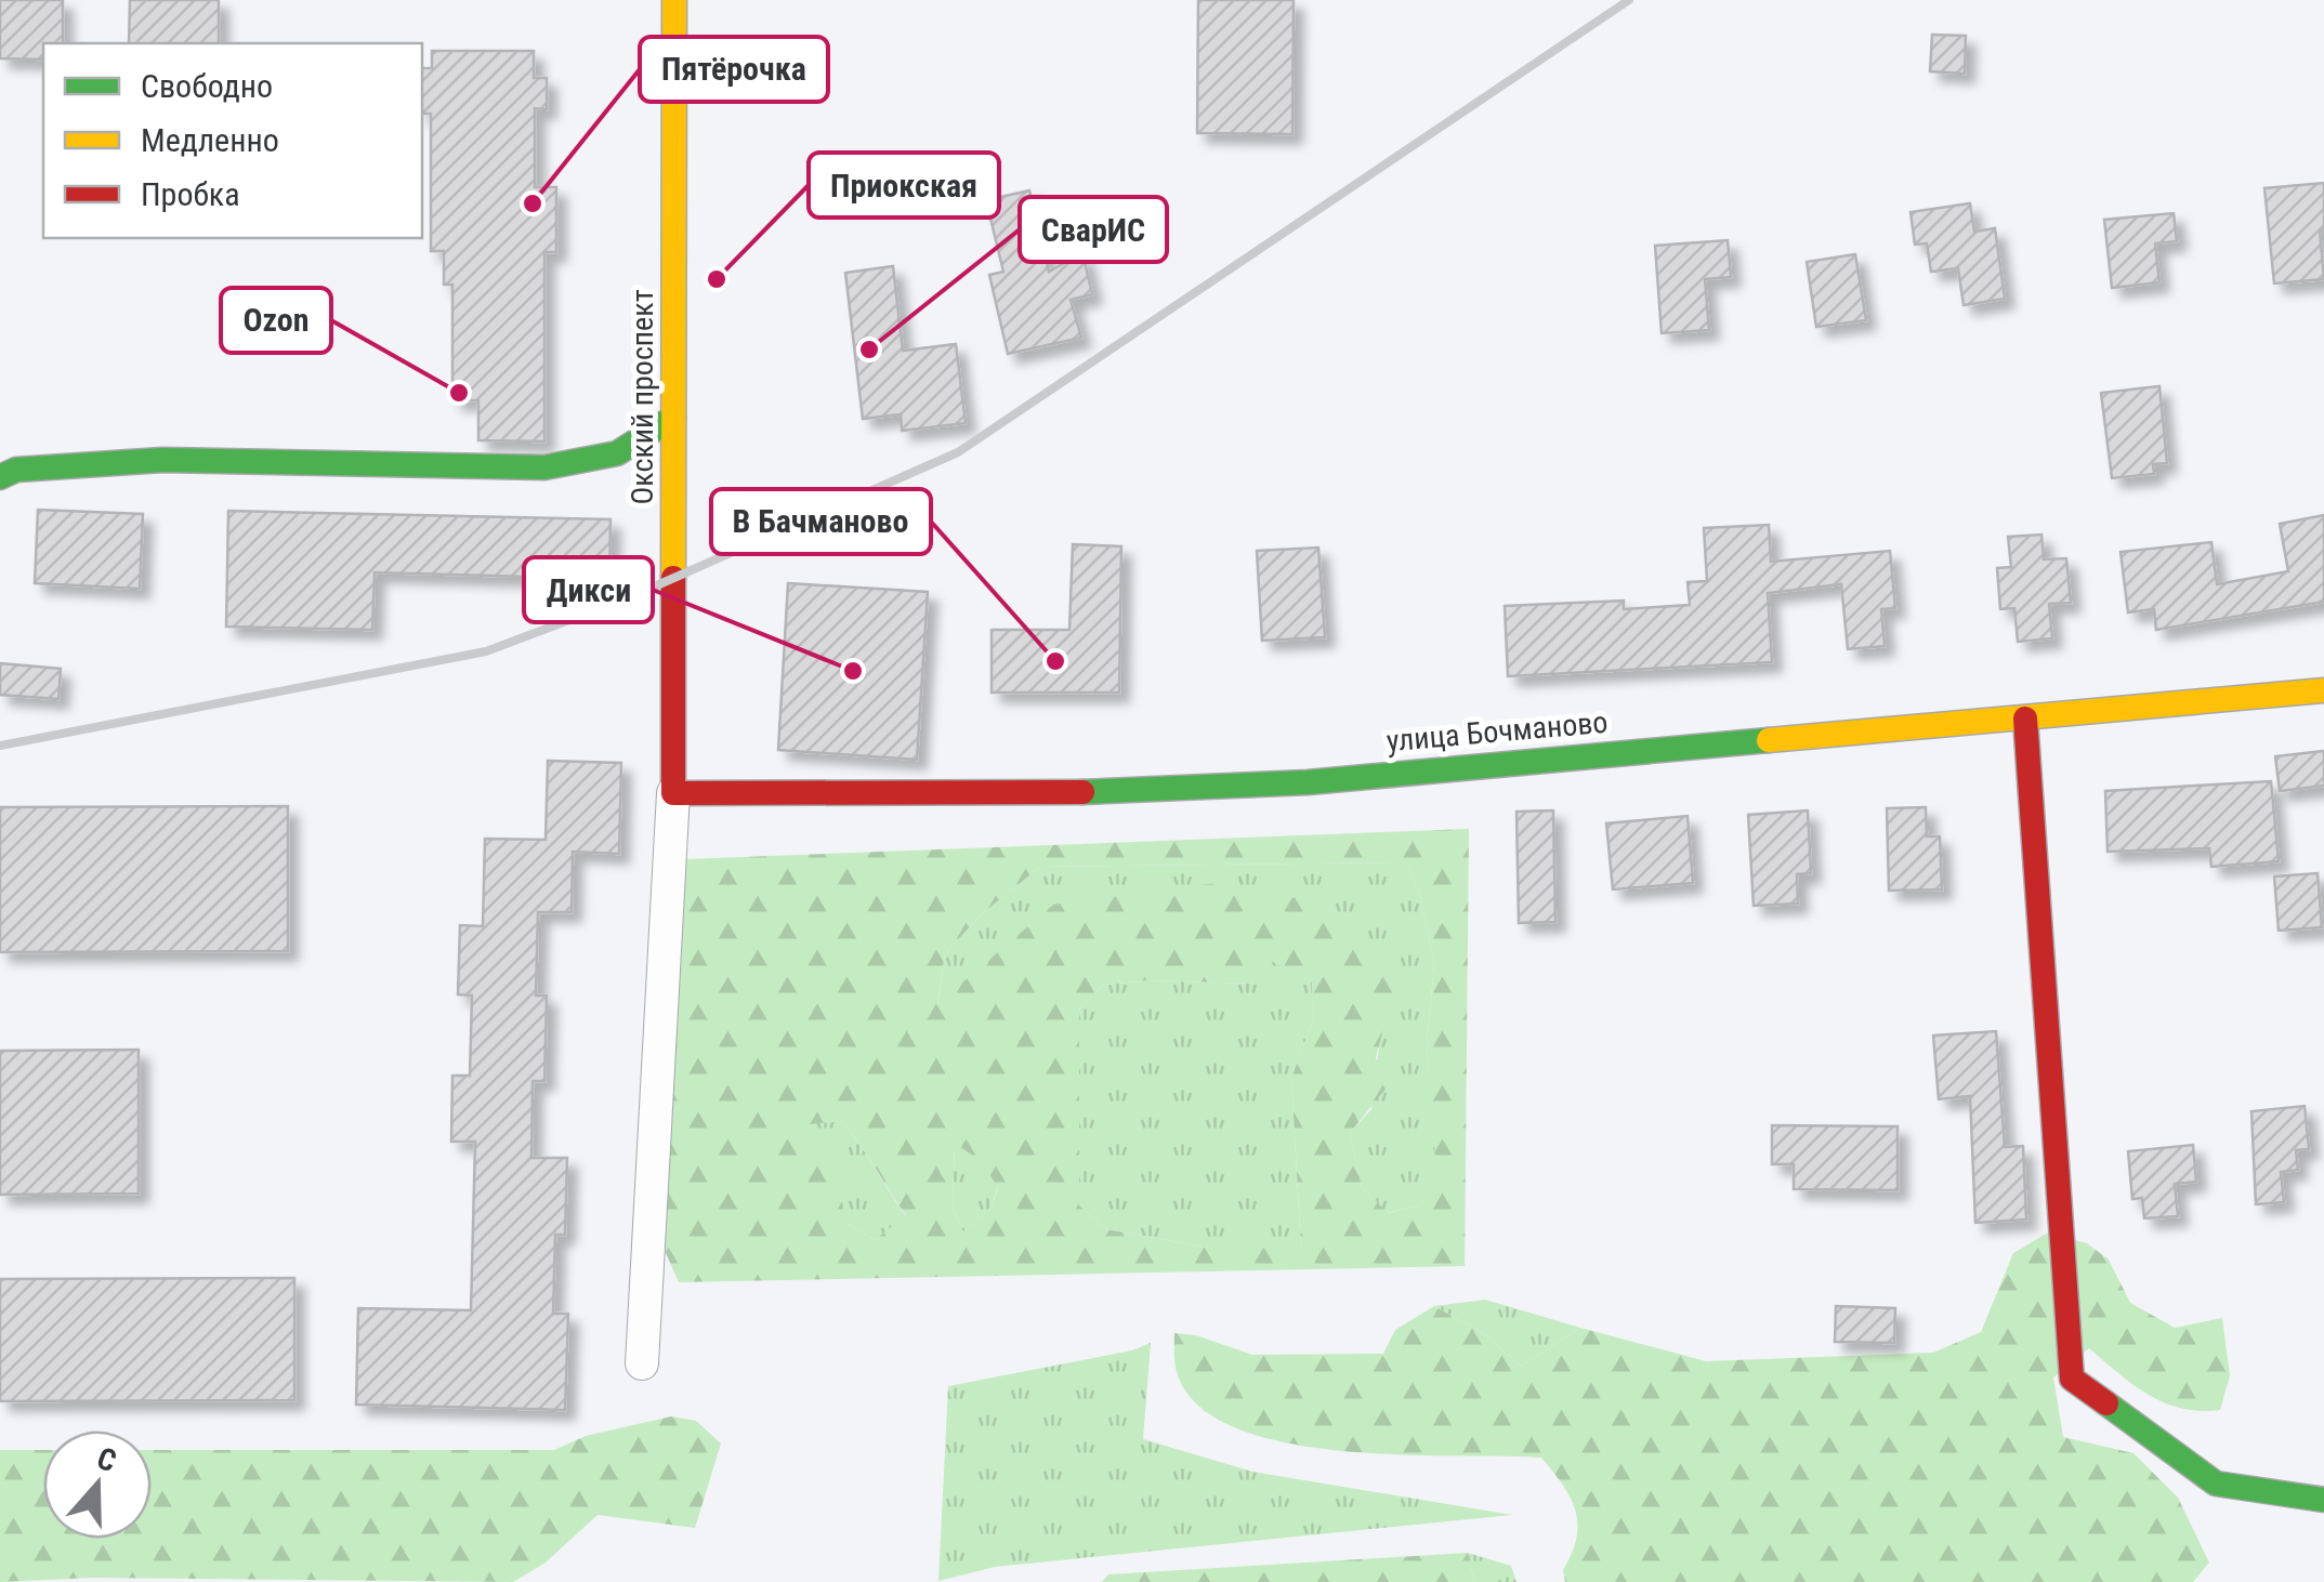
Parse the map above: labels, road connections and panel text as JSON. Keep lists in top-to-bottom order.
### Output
{
  "streets": {
    "main road": ["Окский проспект", "улица Бочманово"]
  },
  "crossings": [
    ["Окский проспект", "улица Бочманово"]
  ],
  "places": [
    "Пятёрочка",
    "Приокская",
    "СварИС",
    "Ozon",
    "В Бачманово",
    "Дикси"
  ],
  "legend": ["Свободно", "Медленно", "Пробка"],
  "north": "top"
}
